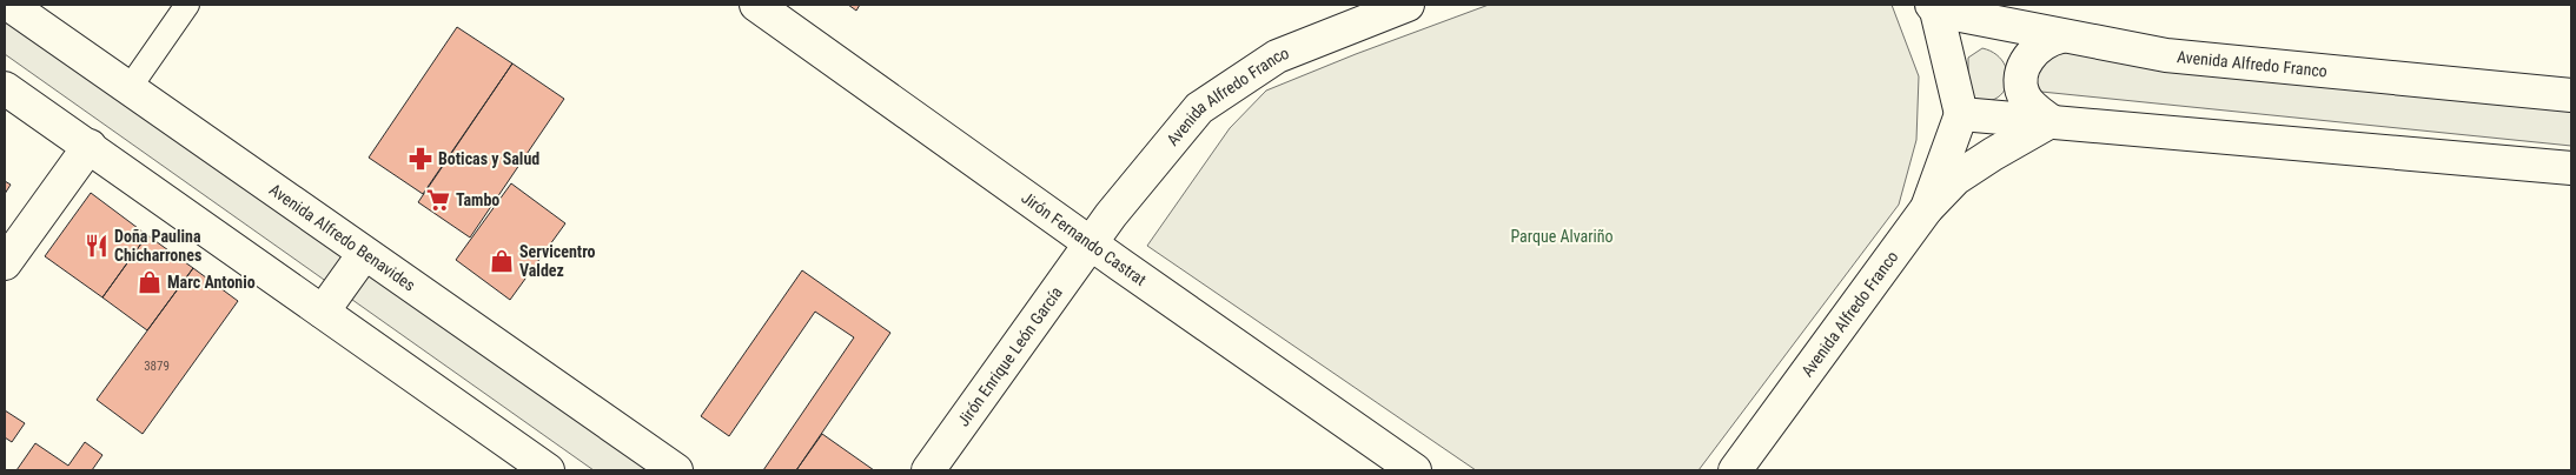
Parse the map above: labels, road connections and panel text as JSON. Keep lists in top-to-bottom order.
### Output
{
  "streets": {
    "street": [
      "Avenida Alfredo Franco",
      "Avenida Alfredo Benavides",
      "Jirón Fernando Castrat",
      "Jirón Enrique León García"
    ]
  },
  "crossings": [
    ["Avenida Alfredo Franco", "Jirón Fernando Castrat"],
    ["Avenida Alfredo Franco", "Jirón Enrique León García"],
    ["Jirón Fernando Castrat", "Jirón Enrique León García"]
  ],
  "parks": ["Parque Alvariño"],
  "places": {
    "pharmacy": ["Boticas y Salud"],
    "supermarket": ["Tambo"],
    "restaurant": ["Doña Paulina Chicharrones"],
    "shop": ["Servicentro Valdez", "Marc Antonio"]
  },
  "house_numbers": ["3879"]
}
